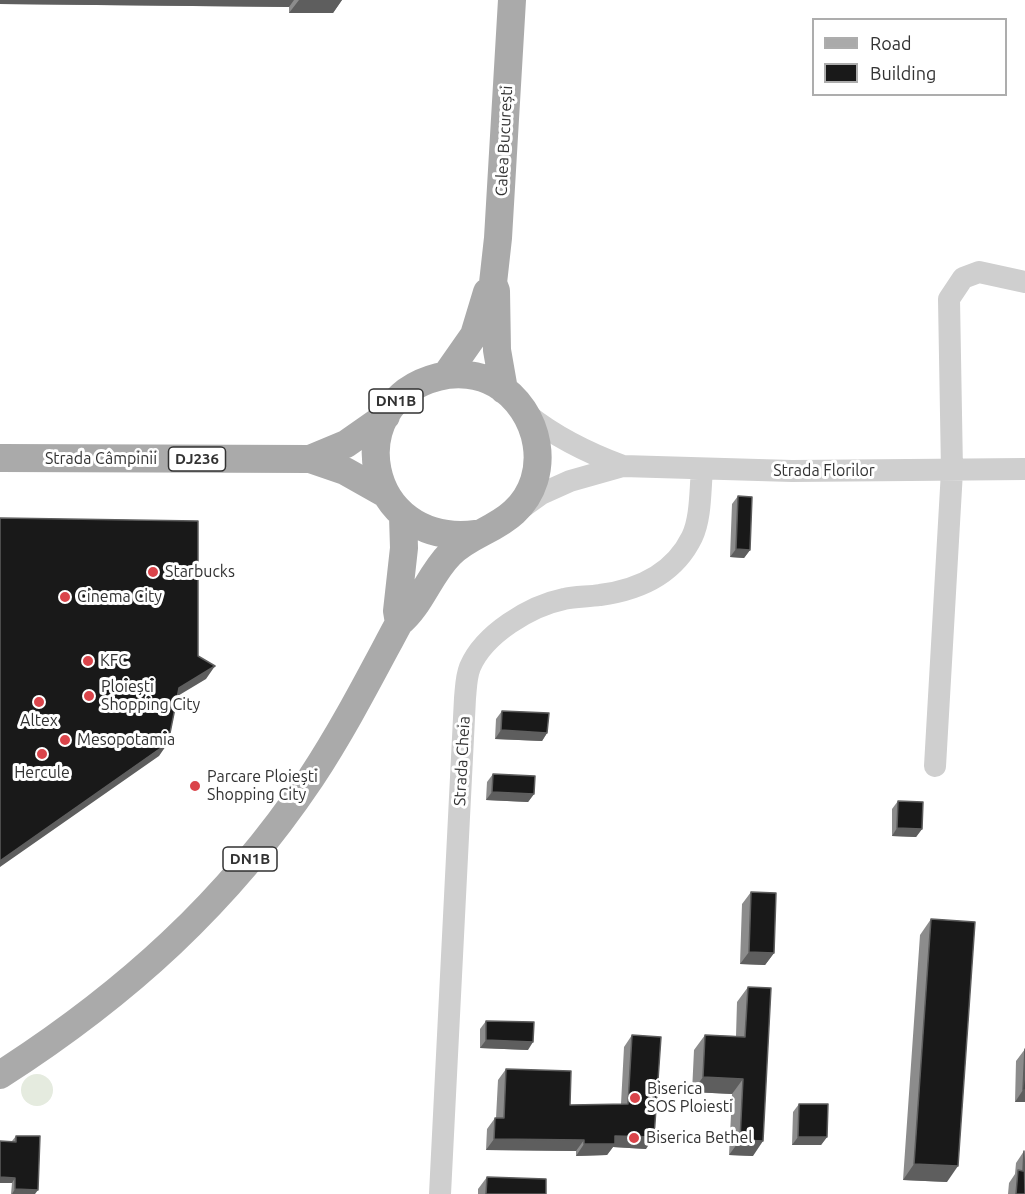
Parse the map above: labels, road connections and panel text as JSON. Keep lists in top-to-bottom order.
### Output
{
  "streets": {
    "main road": [
      "Calea București",
      "DN1B",
      "Strada Câmpinii",
      "DJ236"
    ],
    "street": ["Strada Florilor", "Strada Cheia"]
  },
  "crossings": [
    ["DN1B", "DJ236"],
    ["Strada Câmpinii", "DJ236"],
    ["Strada Florilor", "Strada Cheia"]
  ],
  "places": [
    "Starbucks",
    "Cinema City",
    "KFC",
    "Ploiești Shopping City",
    "Altex",
    "Mesopotamia",
    "Hercule",
    "Parcare Ploiești Shopping City",
    "Biserica SOS Ploiesti",
    "Biserica Bethel"
  ],
  "legend": ["Road", "Building"]
}
